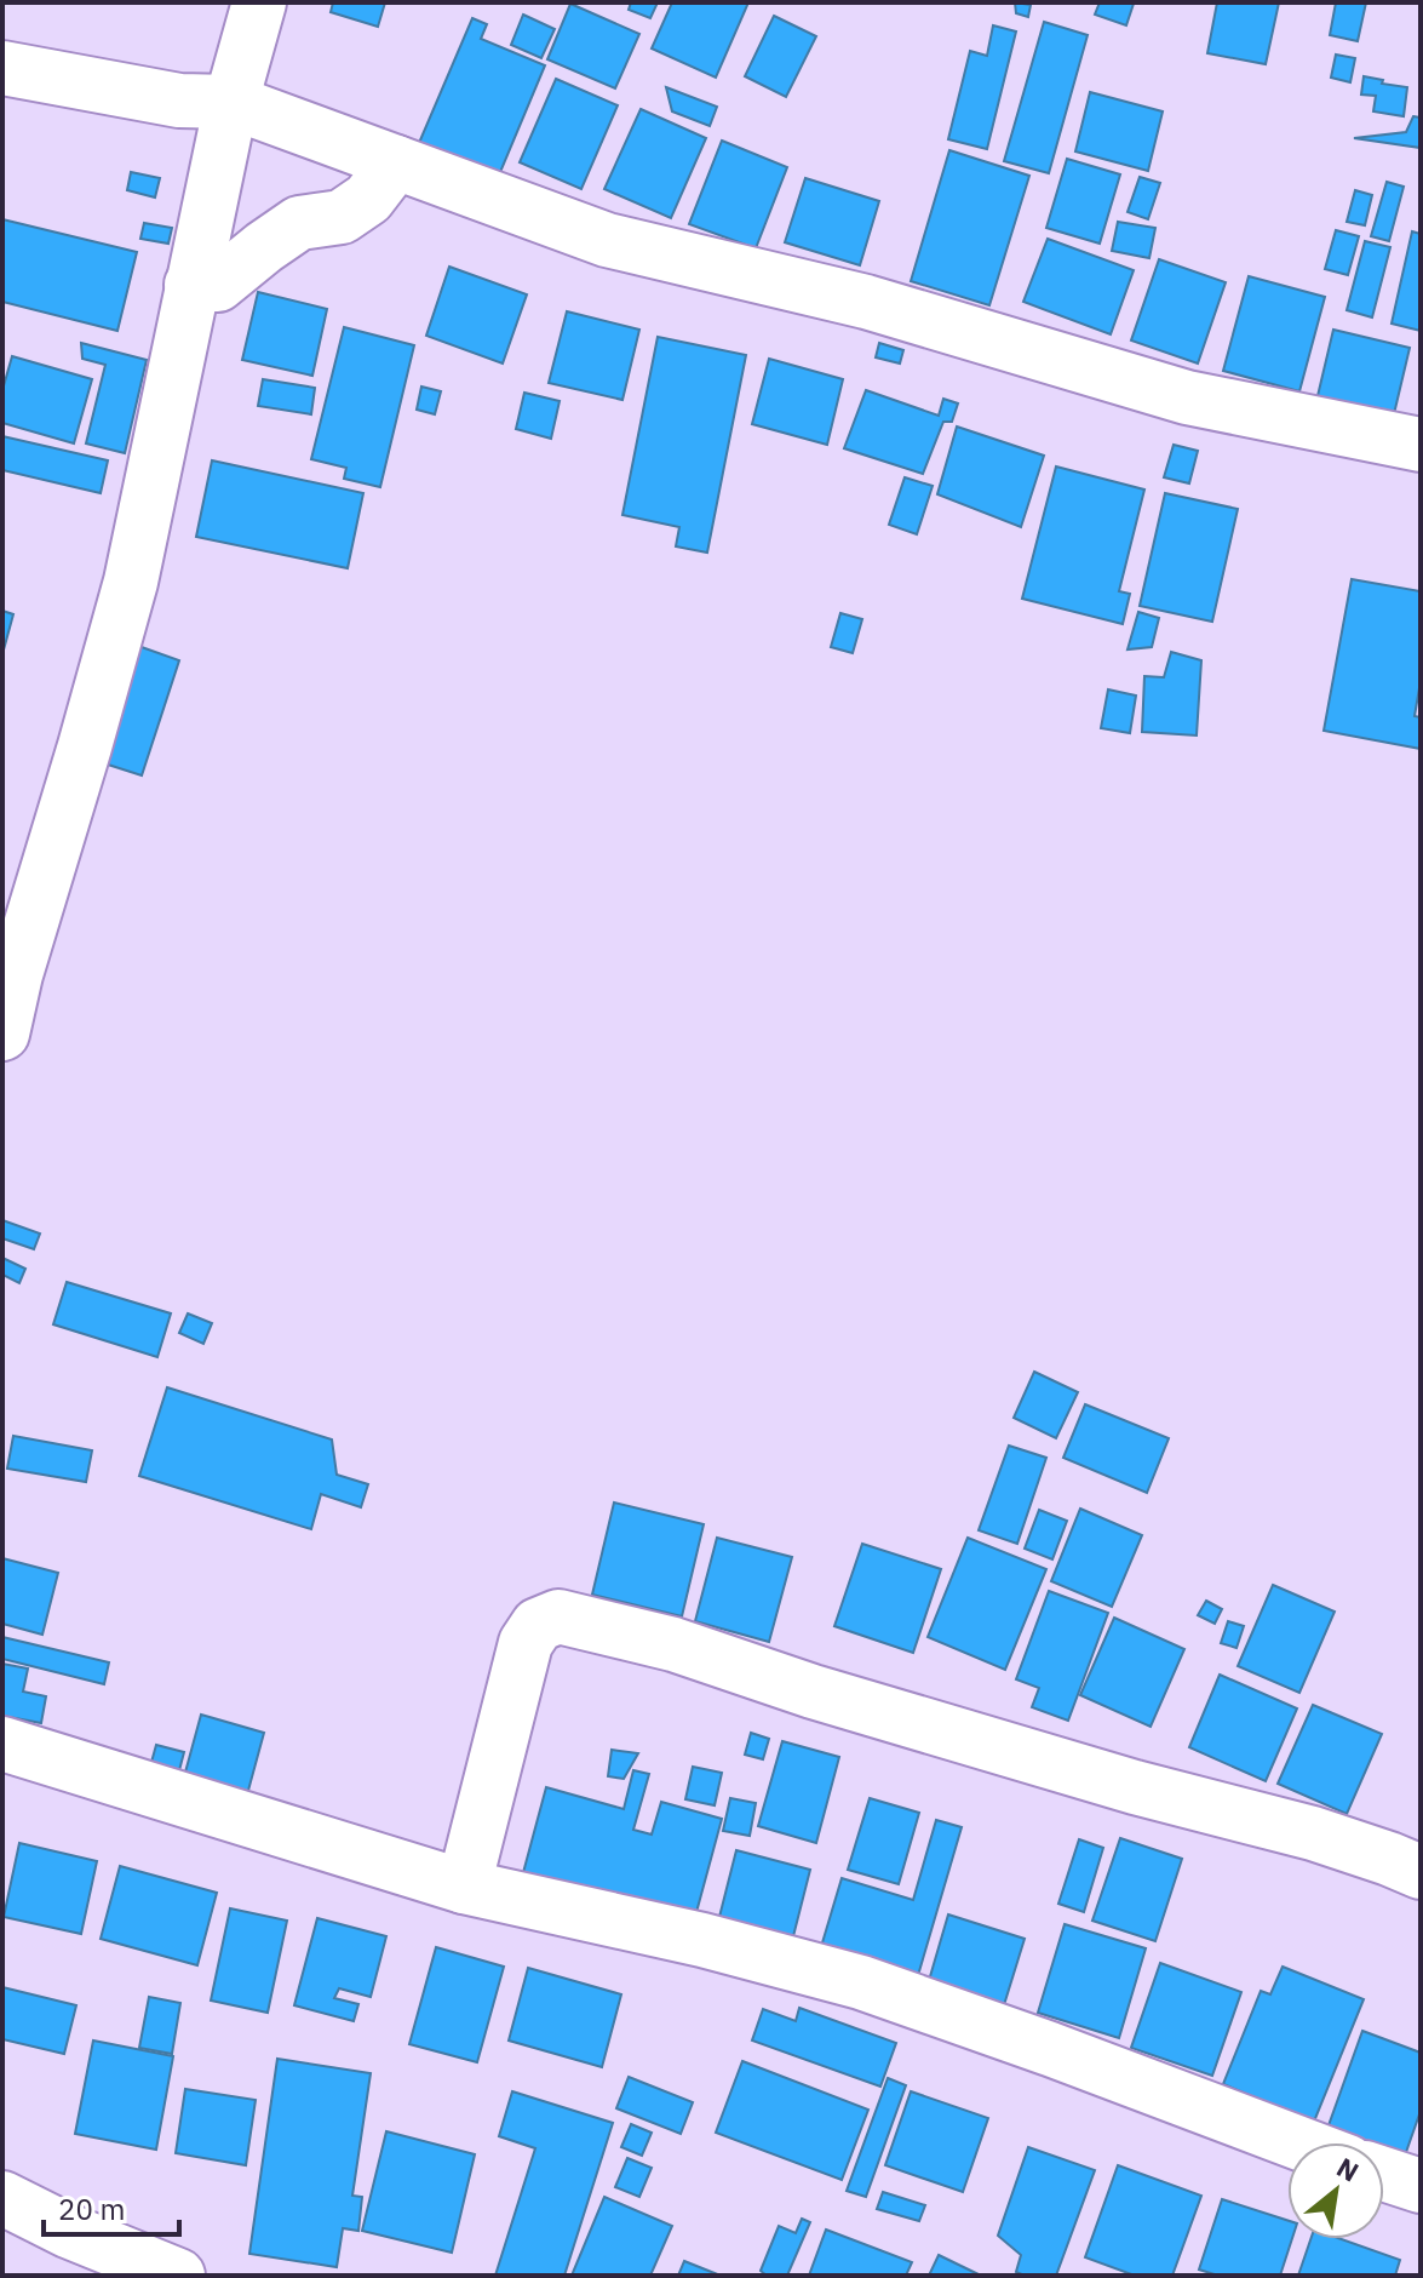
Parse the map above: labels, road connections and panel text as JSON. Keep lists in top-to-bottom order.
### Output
{
  "scale_bar": "20 m",
  "north": "top right"
}
